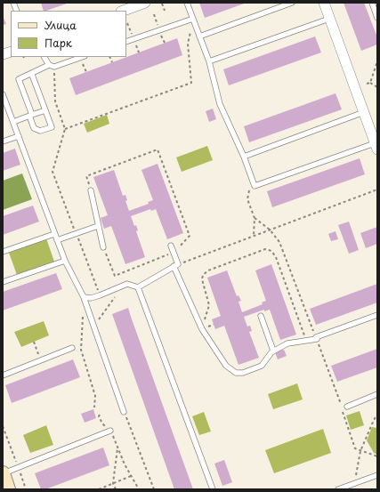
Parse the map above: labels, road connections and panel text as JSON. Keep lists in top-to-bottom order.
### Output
{
  "legend": ["Улица", "Парк"]
}
